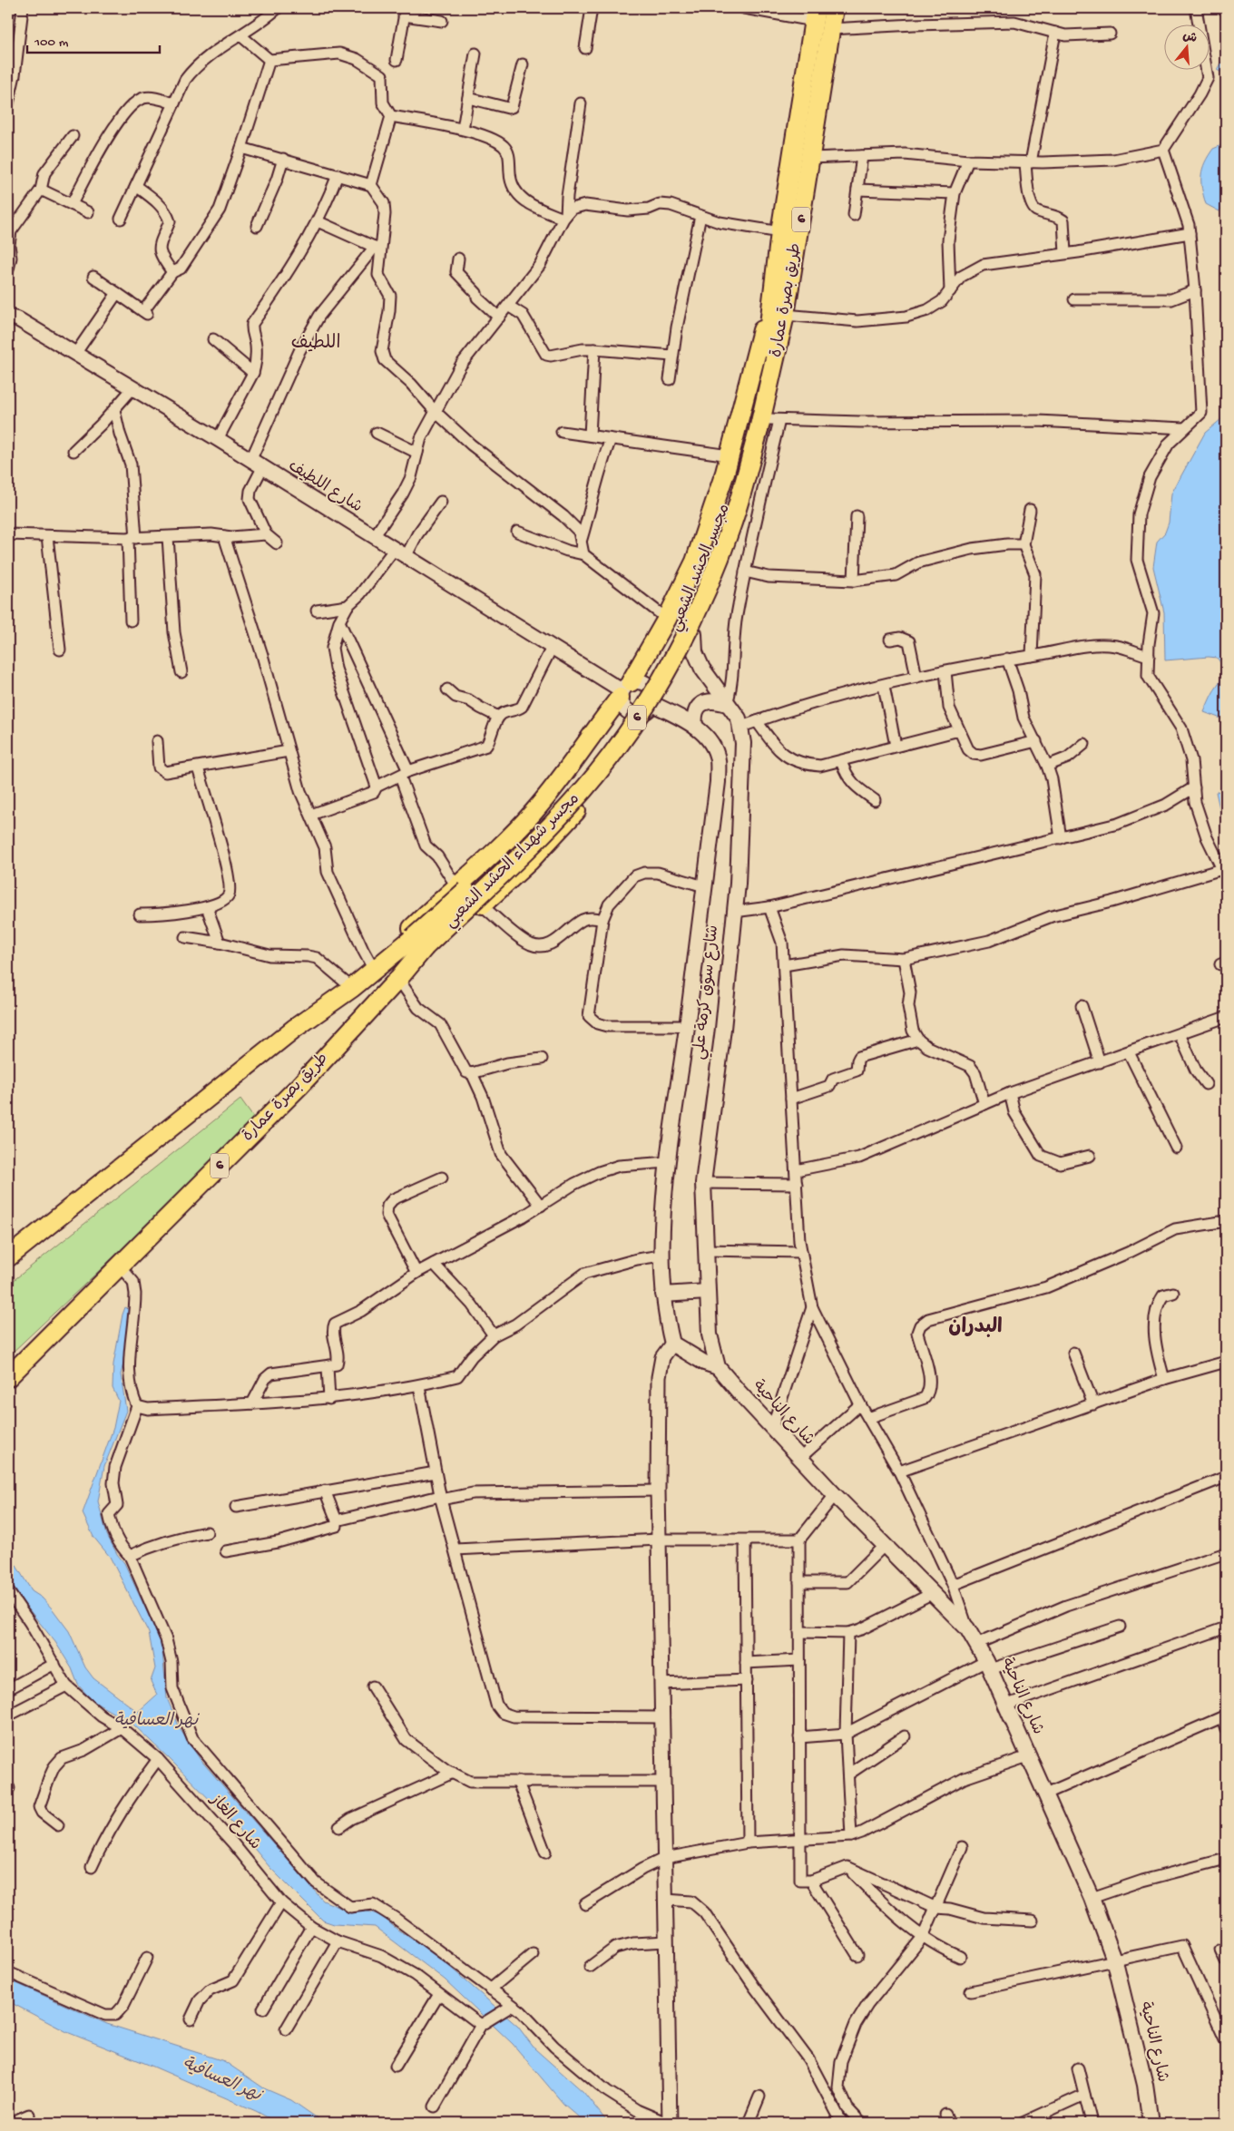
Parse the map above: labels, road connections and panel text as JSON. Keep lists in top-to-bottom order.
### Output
{
  "streets": {
    "highway": ["6", "طريق بصرة عمارة", "مجسر شهداء الحشد الشعبي"],
    "main road": ["شارع سوق كرمة علي", "شارع الناحية"],
    "street": ["شارع اللطيف", "شارع الغاز"]
  },
  "crossings": [
    ["6", "طريق بصرة عمارة"],
    ["6", "مجسر شهداء الحشد الشعبي"],
    ["طريق بصرة عمارة", "مجسر شهداء الحشد الشعبي"],
    ["شارع سوق كرمة علي", "شارع الناحية"]
  ],
  "districts": ["اللطيف", "البدران"],
  "water": ["نهر العسافية"],
  "scale_bar": "100 m",
  "north": "top"
}
